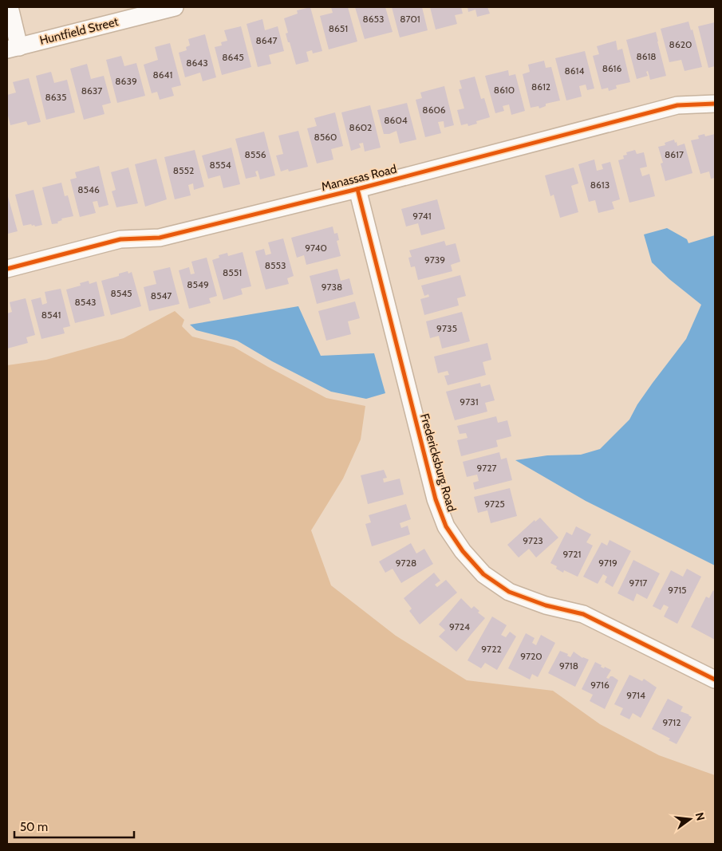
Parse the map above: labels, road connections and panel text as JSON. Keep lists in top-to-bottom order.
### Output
{
  "streets": {
    "street": ["Huntfield Street", "Manassas Road", "Fredericksburg Road"]
  },
  "crossings": [
    ["Manassas Road", "Fredericksburg Road"]
  ],
  "house_numbers": [
    "8653",
    "8701",
    "8651",
    "8647",
    "8620",
    "8618",
    "8645",
    "8643",
    "8616",
    "8614",
    "8641",
    "8639",
    "8612",
    "8610",
    "8637",
    "8635",
    "8606",
    "8604",
    "8602",
    "8560",
    "8556",
    "8617",
    "8554",
    "8552",
    "8613",
    "8546",
    "9741",
    "9740",
    "9739",
    "8553",
    "8551",
    "8549",
    "9738",
    "8545",
    "8547",
    "8543",
    "8541",
    "9735",
    "9731",
    "9727",
    "9725",
    "9723",
    "9721",
    "9728",
    "9719",
    "9717",
    "9715",
    "9724",
    "9722",
    "9720",
    "9718",
    "9716",
    "9714",
    "9712"
  ],
  "scale_bar": "50 m",
  "north": "right"
}
